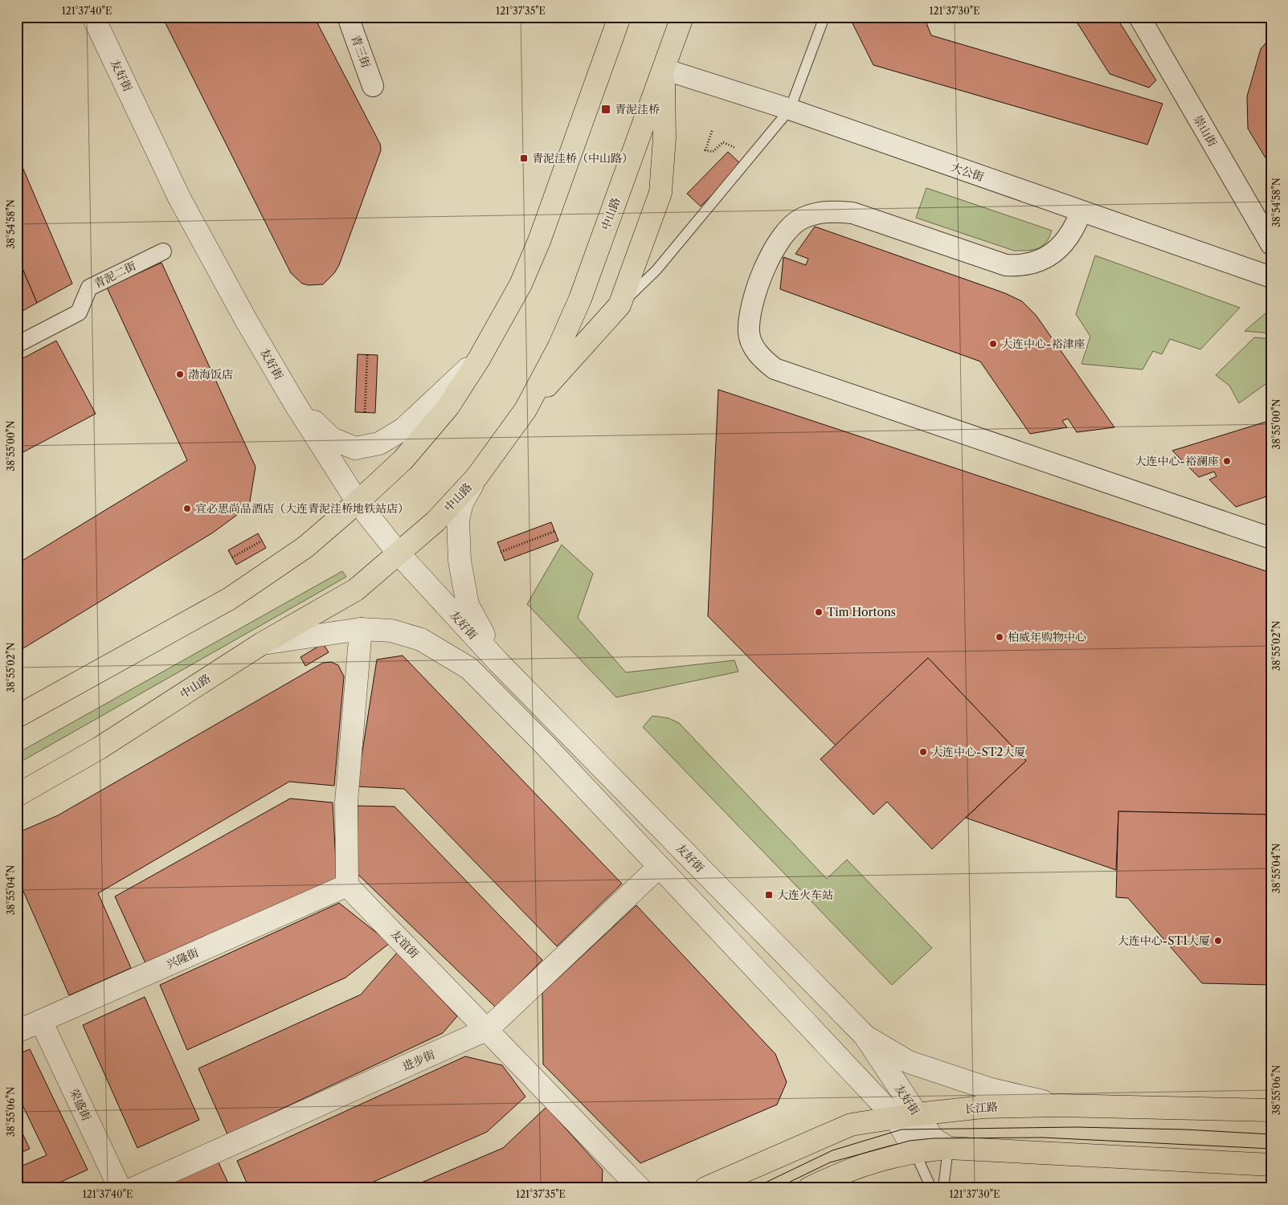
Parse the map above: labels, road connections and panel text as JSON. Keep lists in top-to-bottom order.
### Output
{
  "streets": {
    "main road": ["中山路", "长江路"],
    "street": [
      "青三街",
      "友好街",
      "崇山街",
      "大公街",
      "青泥二街",
      "友谊街",
      "兴隆街",
      "进步街",
      "荣盛街"
    ]
  },
  "crossings": [
    ["友好街", "中山路"],
    ["友好街", "进步街"],
    ["友好街", "长江路"],
    ["大公街", "中山路"],
    ["友谊街", "兴隆街"],
    ["友谊街", "进步街"],
    ["兴隆街", "荣盛街"]
  ],
  "places": {
    "transit": ["青泥洼桥", "青泥洼桥（中山路）", "大连火车站"],
    "other": [
      "大连中心-裕津座",
      "渤海饭店",
      "大连中心-裕澜座",
      "宜必思尚品酒店（大连青泥洼桥地铁站店）",
      "Tim Hortons",
      "柏威年购物中心",
      "大连中心-ST2大厦",
      "大连中心-ST1大厦"
    ]
  },
  "coordinates": [
    "121°37'40\"E",
    "121°37'35\"E",
    "121°37'30\"E",
    "38°54'58\"N",
    "38°55'00\"N",
    "38°55'02\"N",
    "38°55'04\"N",
    "38°55'06\"N"
  ]
}
